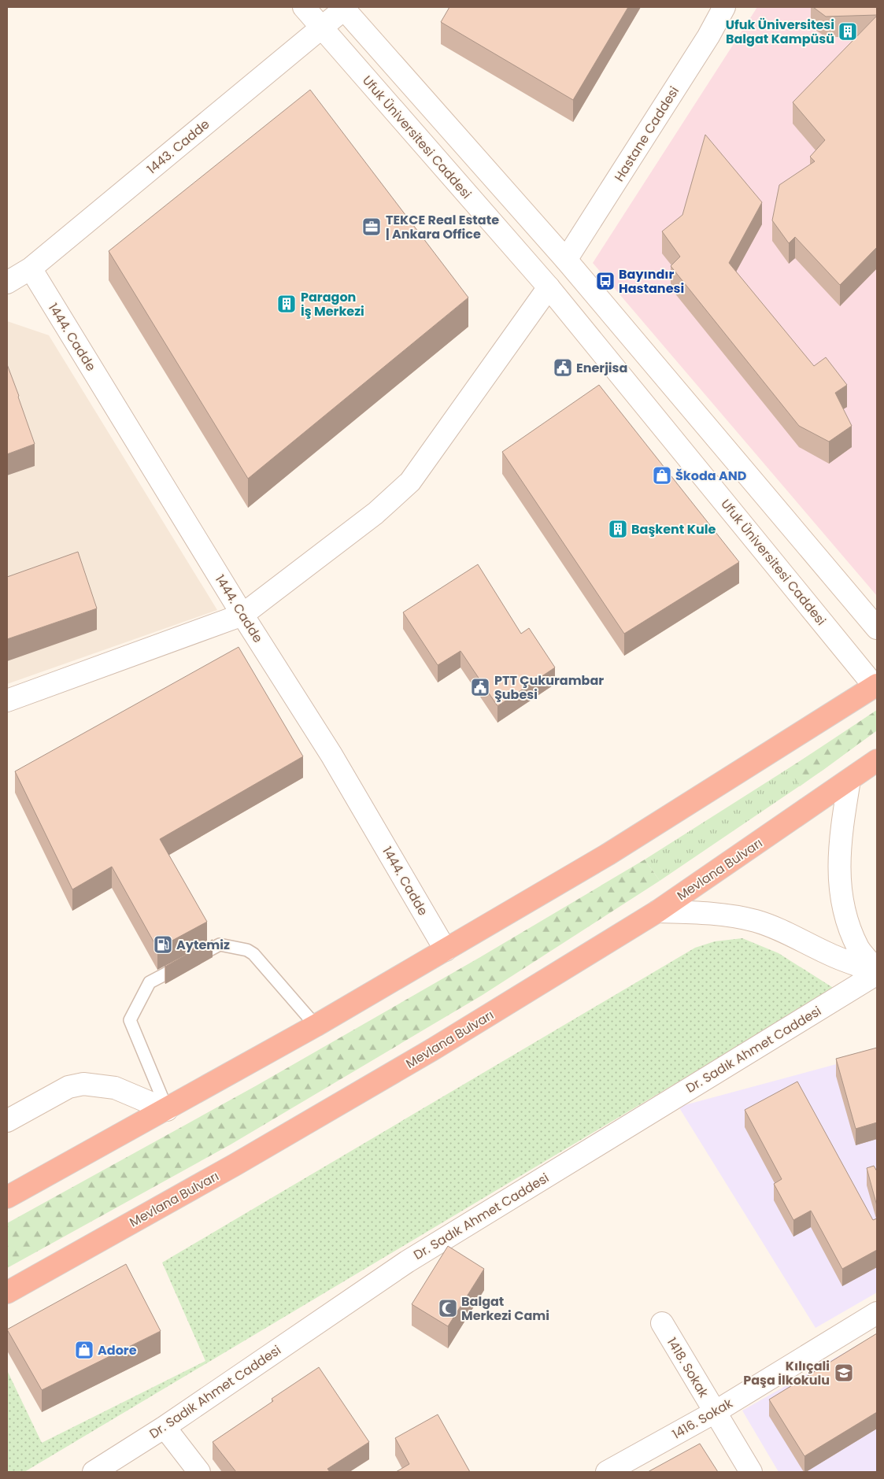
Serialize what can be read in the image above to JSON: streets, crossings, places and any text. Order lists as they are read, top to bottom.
{
  "streets": {
    "highway": ["Mevlana Bulvarı"],
    "street": [
      "Hastane Caddesi",
      "Ufuk Üniversitesi Caddesi",
      "1443. Cadde",
      "1444. Cadde",
      "Dr. Sadık Ahmet Caddesi",
      "1418. Sokak",
      "1416. Sokak"
    ]
  },
  "crossings": [
    ["Hastane Caddesi", "Ufuk Üniversitesi Caddesi"],
    ["Hastane Caddesi", "1444. Cadde"],
    ["Ufuk Üniversitesi Caddesi", "1443. Cadde"],
    ["1443. Cadde", "1444. Cadde"],
    ["1418. Sokak", "1416. Sokak"]
  ],
  "places": {
    "building": ["Ufuk Üniversitesi Balgat Kampüsü", "Paragon İş Merkezi", "Başkent Kule"],
    "office": ["TEKCE Real Estate | Ankara Office"],
    "bus stop": ["Bayındır Hastanesi"],
    "public building": ["Enerjisa", "PTT Çukurambar Şubesi"],
    "shop": ["Škoda AND", "Adore"],
    "fuel station": ["Aytemiz"],
    "mosque": ["Balgat Merkezi Cami"],
    "school or university": ["Kılıçali Paşa İlkokulu"]
  }
}
